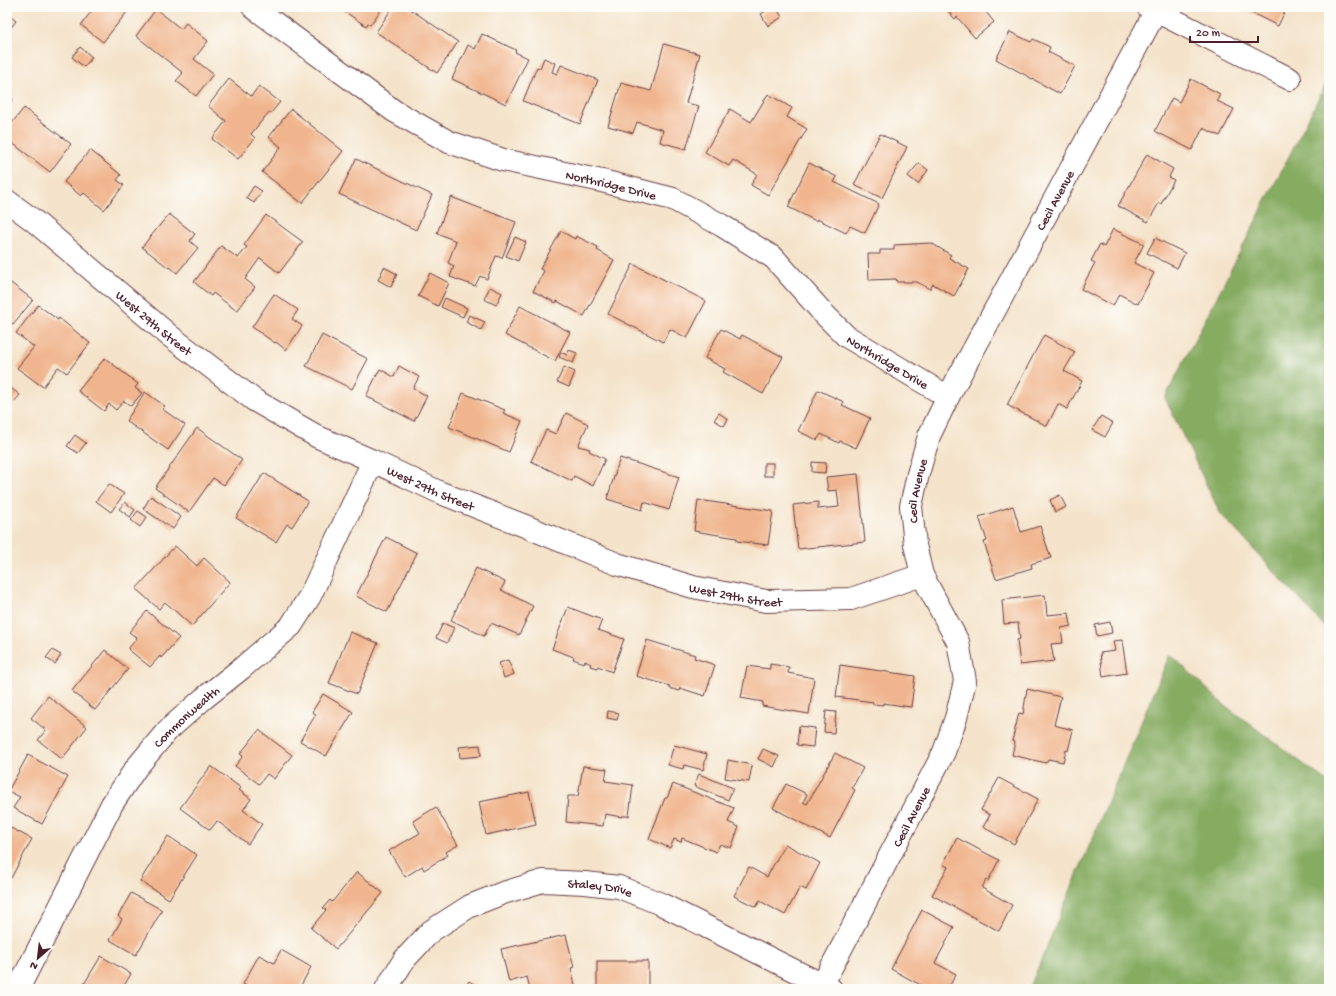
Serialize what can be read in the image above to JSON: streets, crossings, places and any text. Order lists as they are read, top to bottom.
{
  "streets": {
    "street": [
      "Northridge Drive",
      "Cecil Avenue",
      "West 29th Street",
      "Commonwealth",
      "Staley Drive"
    ]
  },
  "crossings": [
    ["Northridge Drive", "Cecil Avenue"],
    ["Cecil Avenue", "West 29th Street"],
    ["Cecil Avenue", "Staley Drive"],
    ["West 29th Street", "Commonwealth"]
  ],
  "scale_bar": "20 m",
  "north": "bottom left"
}
